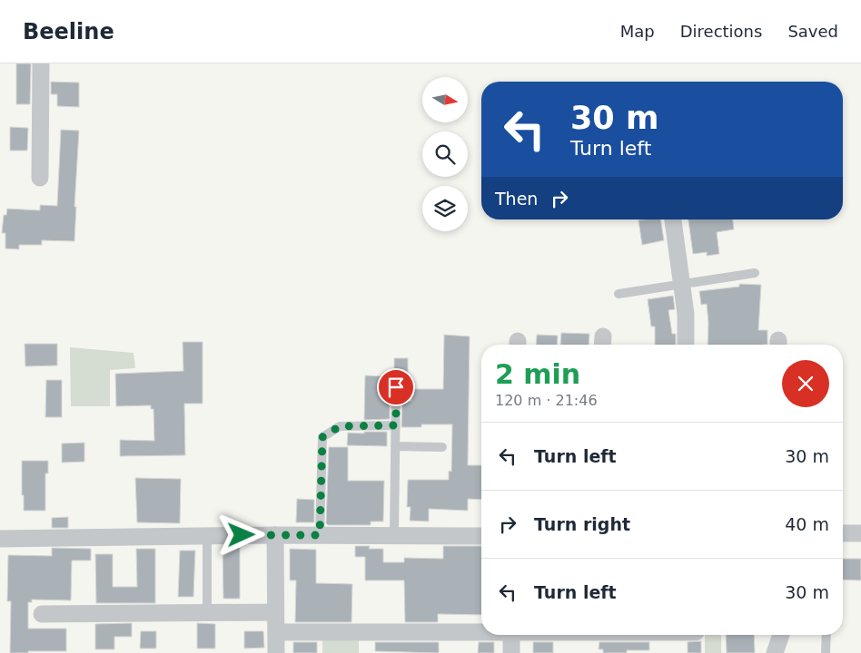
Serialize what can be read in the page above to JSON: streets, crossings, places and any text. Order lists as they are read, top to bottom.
{
  "north": "right",
  "page": {
    "header": "Beeline",
    "nav": ["Map", "Directions", "Saved"],
    "turn": ["30 m", "Turn left"],
    "then": "Then",
    "heading": ["2 min", "120 m · 21:46"],
    "list": [
      {
        "name": "Turn left",
        "value": "30 m"
      },
      {
        "name": "Turn right",
        "value": "40 m"
      },
      {
        "name": "Turn left",
        "value": "30 m"
      }
    ]
  }
}
